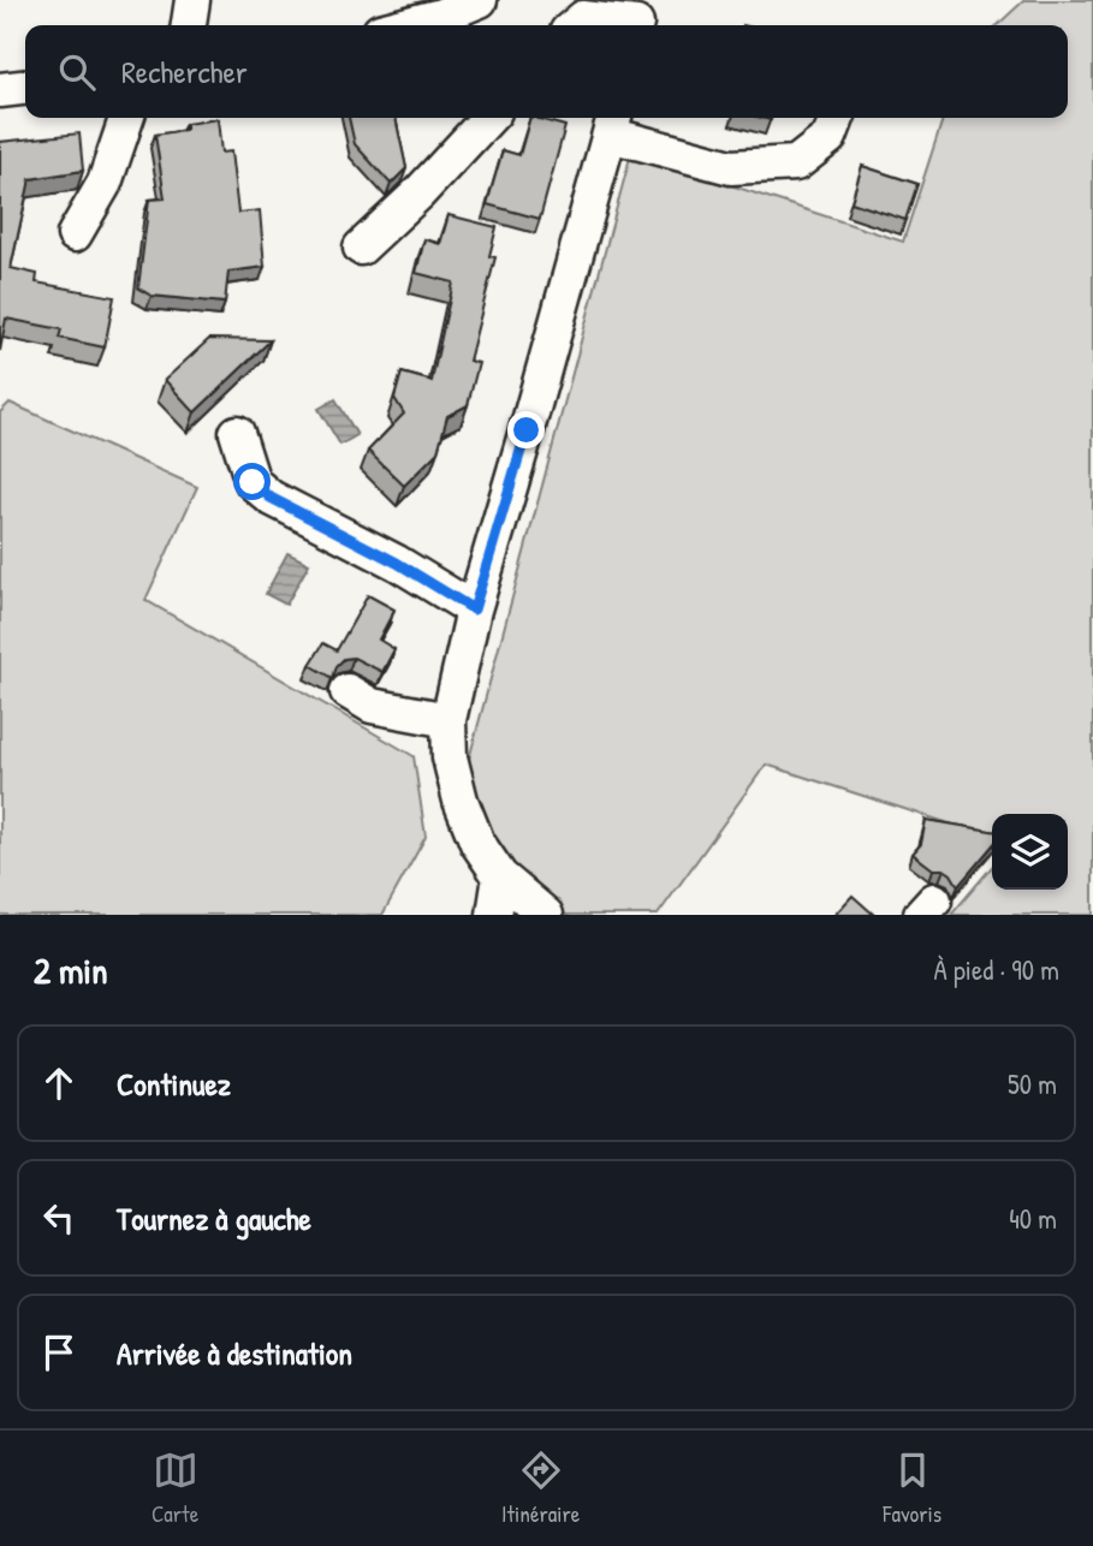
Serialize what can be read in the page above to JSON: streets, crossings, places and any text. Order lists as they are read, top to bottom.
{
  "page": {
    "search": "Rechercher",
    "heading": ["2 min", "À pied · 90 m"],
    "list": [
      ["Continuez", "50 m"],
      ["Tournez à gauche", "40 m"],
      "Arrivée à destination"
    ],
    "nav": ["Carte", "Itinéraire", "Favoris"]
  }
}
